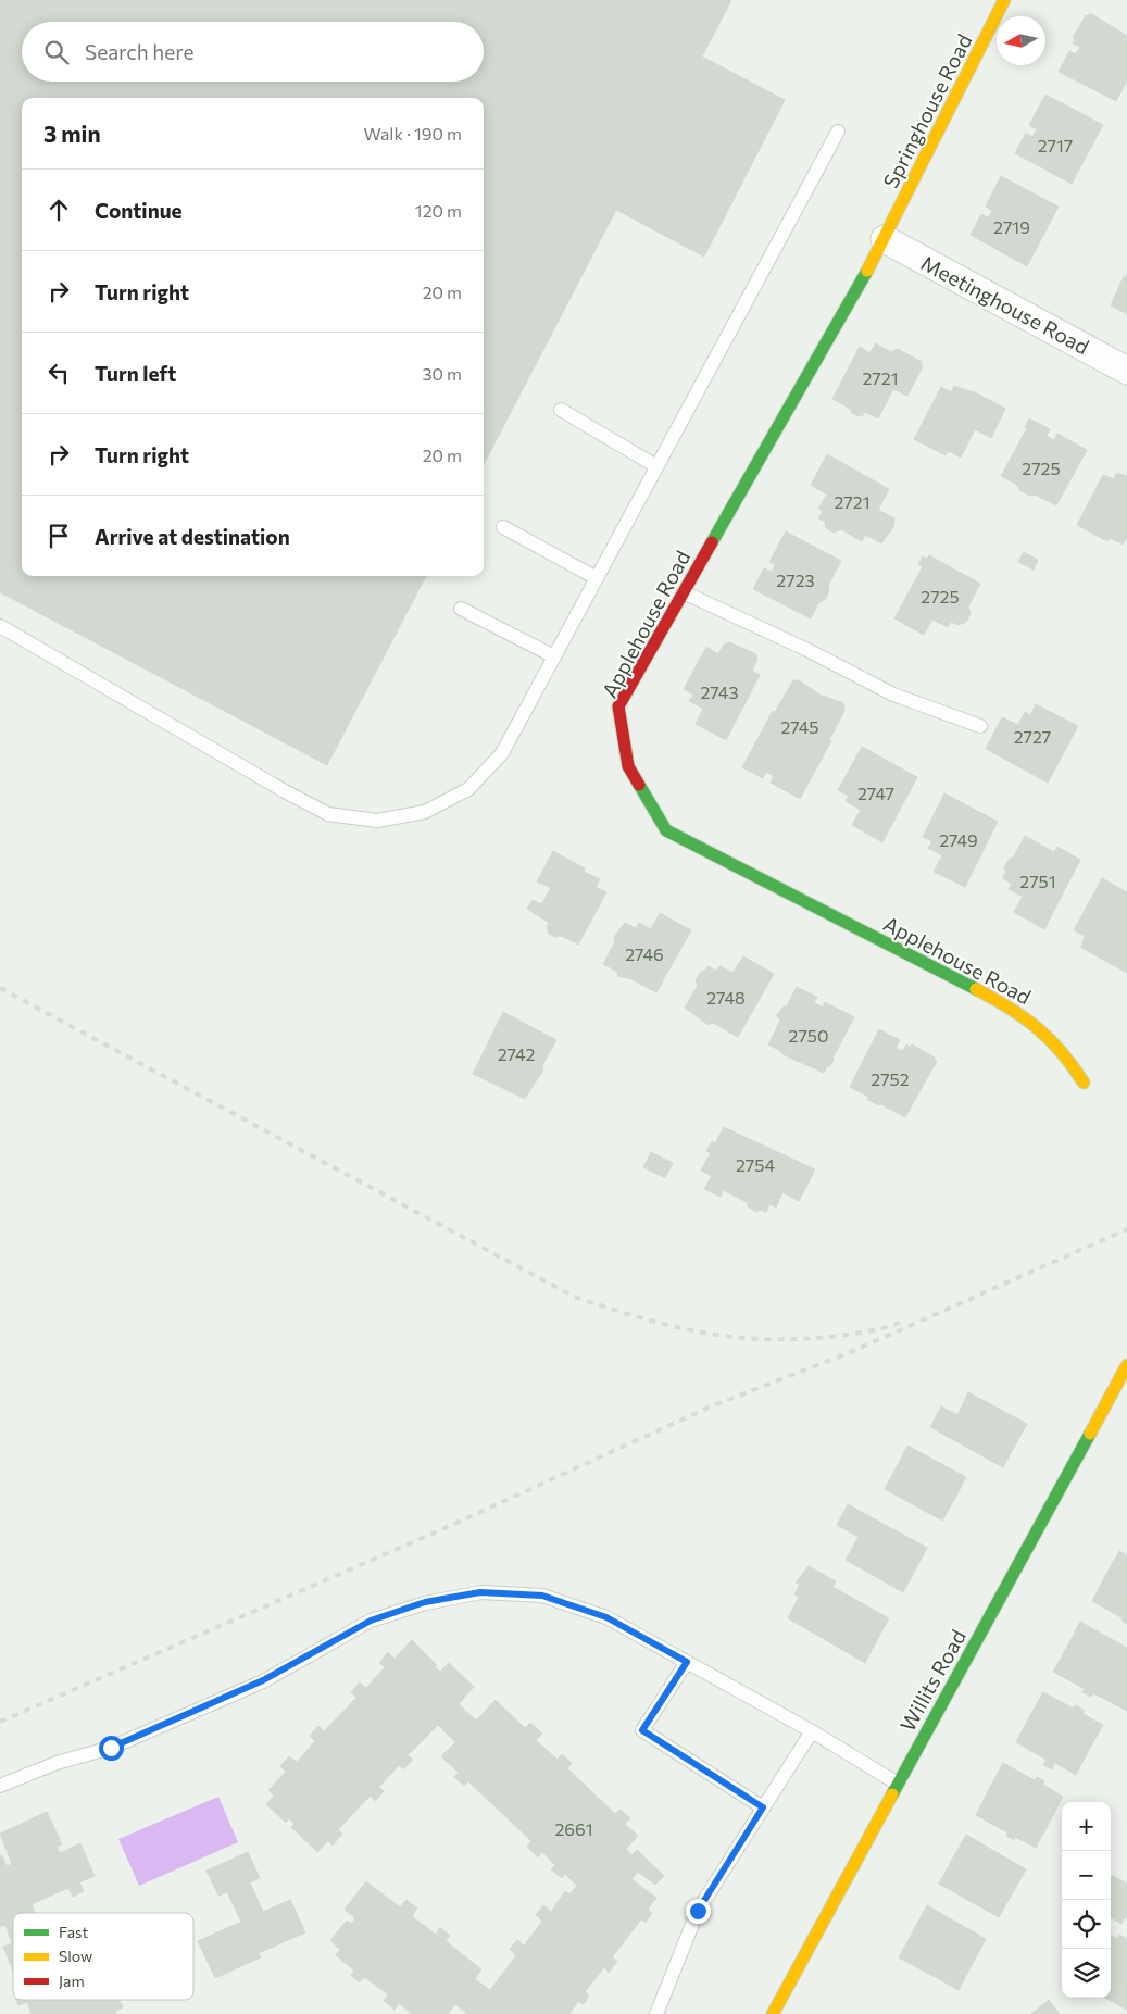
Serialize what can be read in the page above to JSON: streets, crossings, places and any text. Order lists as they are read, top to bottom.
{
  "streets": {
    "street": [
      "Springhouse Road",
      "Meetinghouse Road",
      "Applehouse Road",
      "Willits Road"
    ]
  },
  "crossings": [
    ["Springhouse Road", "Meetinghouse Road"],
    ["Springhouse Road", "Applehouse Road"],
    ["Meetinghouse Road", "Applehouse Road"]
  ],
  "house_numbers": [
    "2717",
    "2719",
    "2721",
    "2725",
    "2721",
    "2723",
    "2725",
    "2743",
    "2745",
    "2727",
    "2747",
    "2749",
    "2751",
    "2746",
    "2748",
    "2750",
    "2742",
    "2752",
    "2754",
    "2661"
  ],
  "legend": ["Fast", "Slow", "Jam"],
  "north": "left",
  "page": {
    "search": "Search here",
    "heading": ["3 min", "Walk · 190 m"],
    "list": [
      ["Continue", "120 m"],
      ["Turn right", "20 m"],
      ["Turn left", "30 m"],
      ["Turn right", "20 m"],
      "Arrive at destination"
    ],
    "map_buttons": ["+", "−"]
  }
}
